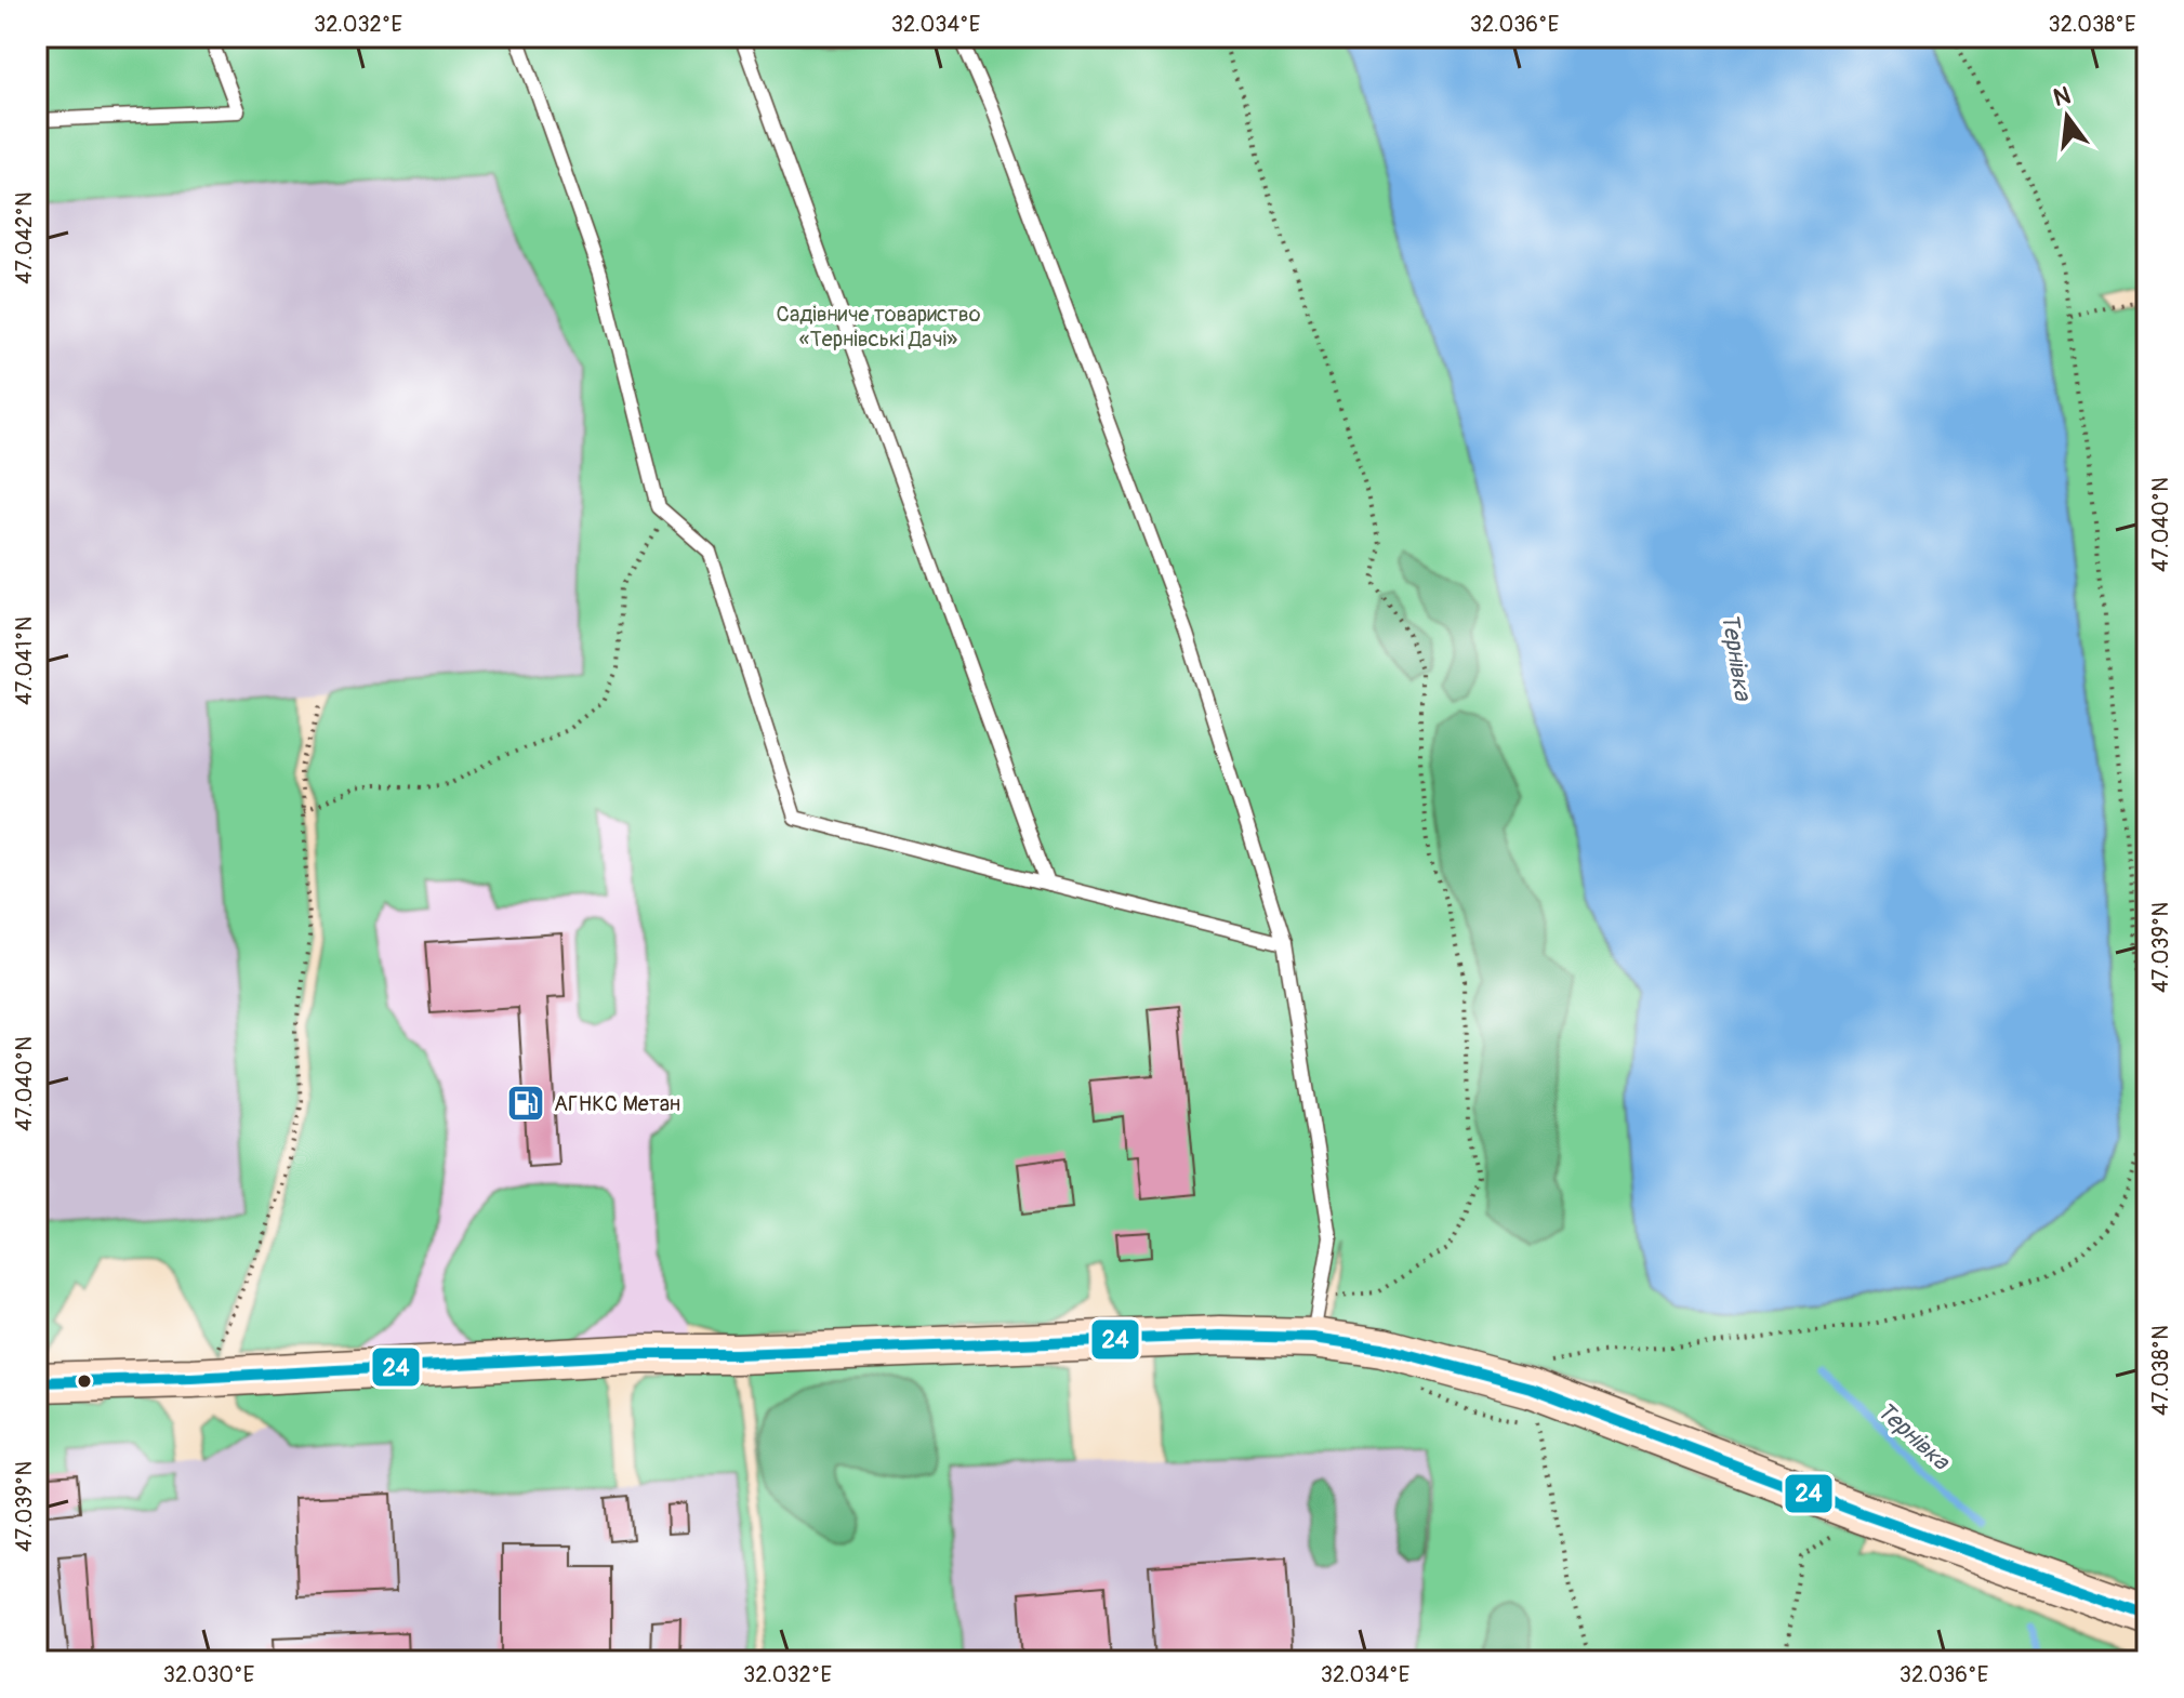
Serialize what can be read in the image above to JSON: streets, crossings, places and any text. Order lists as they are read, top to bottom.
{
  "water": ["Тернівка"],
  "parks": ["Садівниче товариство «Тернівські Дачі»"],
  "places": {
    "fuel station": ["АГНКС Метан"]
  },
  "lines": ["transit line 24"],
  "north": "top",
  "coordinates": [
    "32.032°E",
    "32.034°E",
    "32.036°E",
    "32.038°E",
    "47.042°N",
    "47.040°N",
    "47.041°N",
    "47.039°N",
    "47.038°N",
    "32.030°E"
  ]
}
